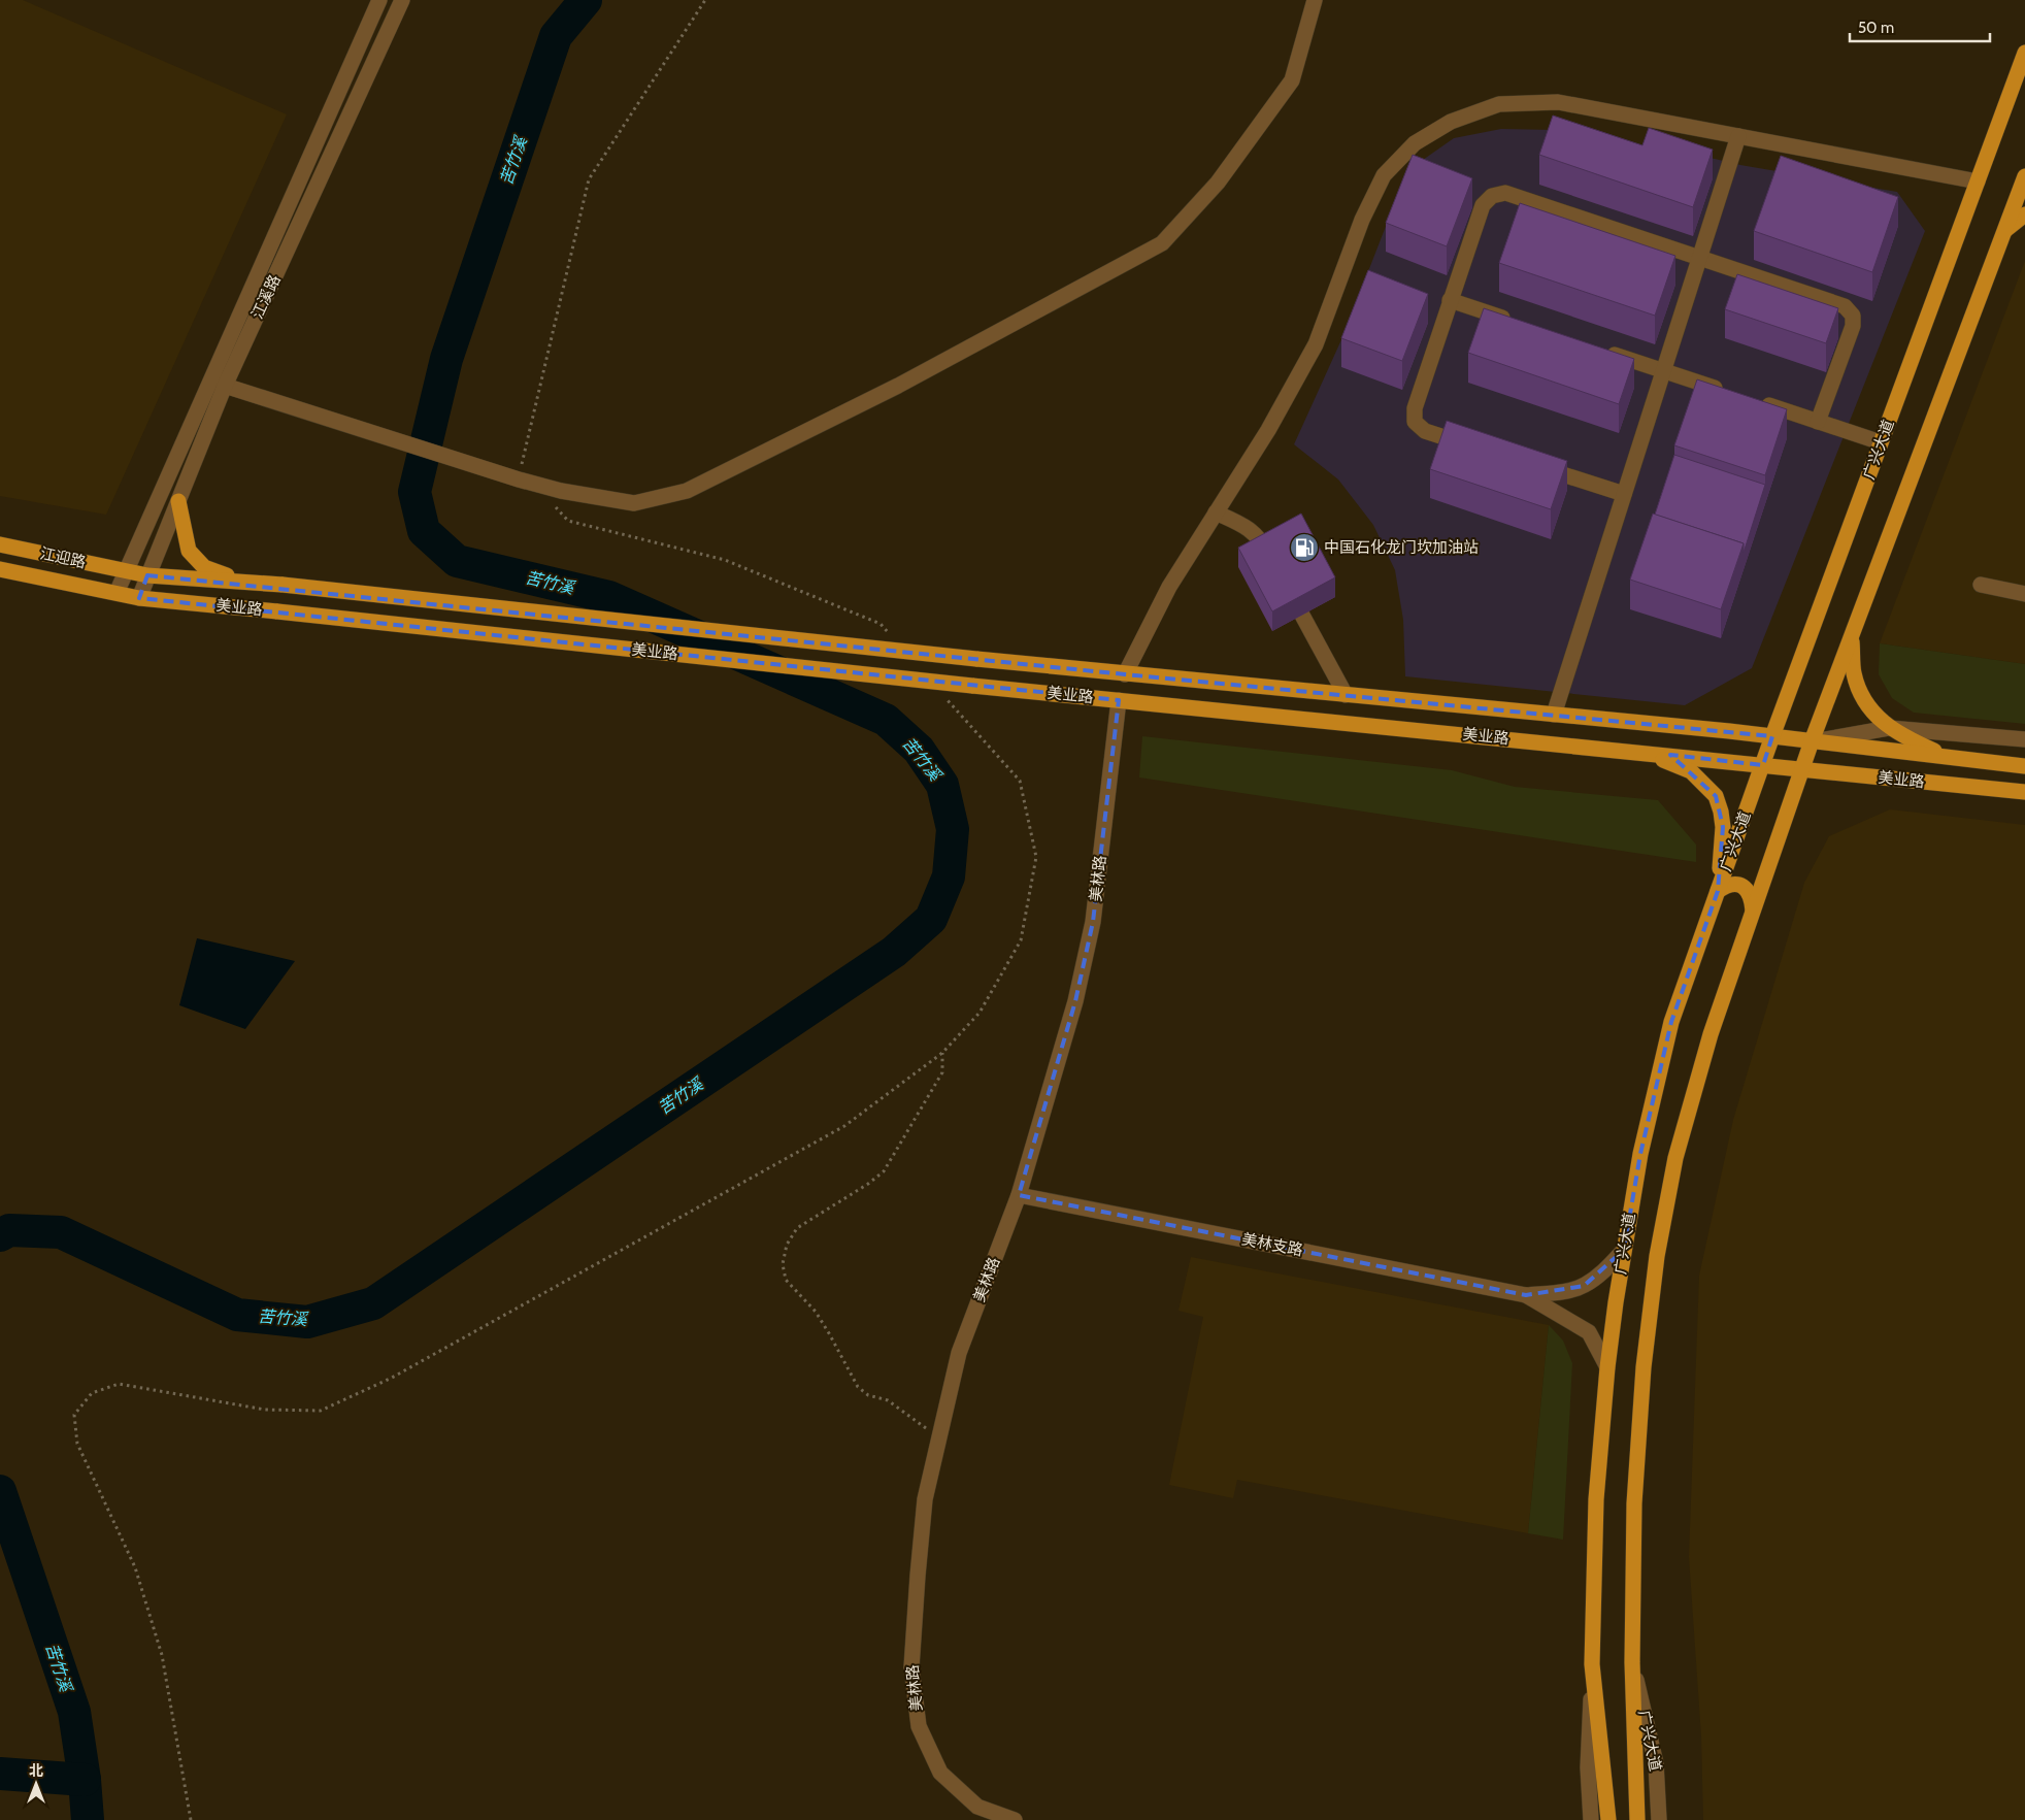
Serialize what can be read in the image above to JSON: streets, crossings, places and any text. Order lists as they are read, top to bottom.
{
  "streets": {
    "main road": ["广兴大道", "江迎路", "美业路"],
    "street": ["江溪路", "美林路", "美林支路"]
  },
  "crossings": [
    ["江溪路", "江迎路"],
    ["江溪路", "美业路"],
    ["广兴大道", "美业路"],
    ["江迎路", "美业路"],
    ["美业路", "美林路"],
    ["美林路", "美林支路"]
  ],
  "water": ["苦竹溪"],
  "places": {
    "fuel station": ["中国石化龙门坎加油站"]
  },
  "scale_bar": "50 m",
  "north": "top"
}
